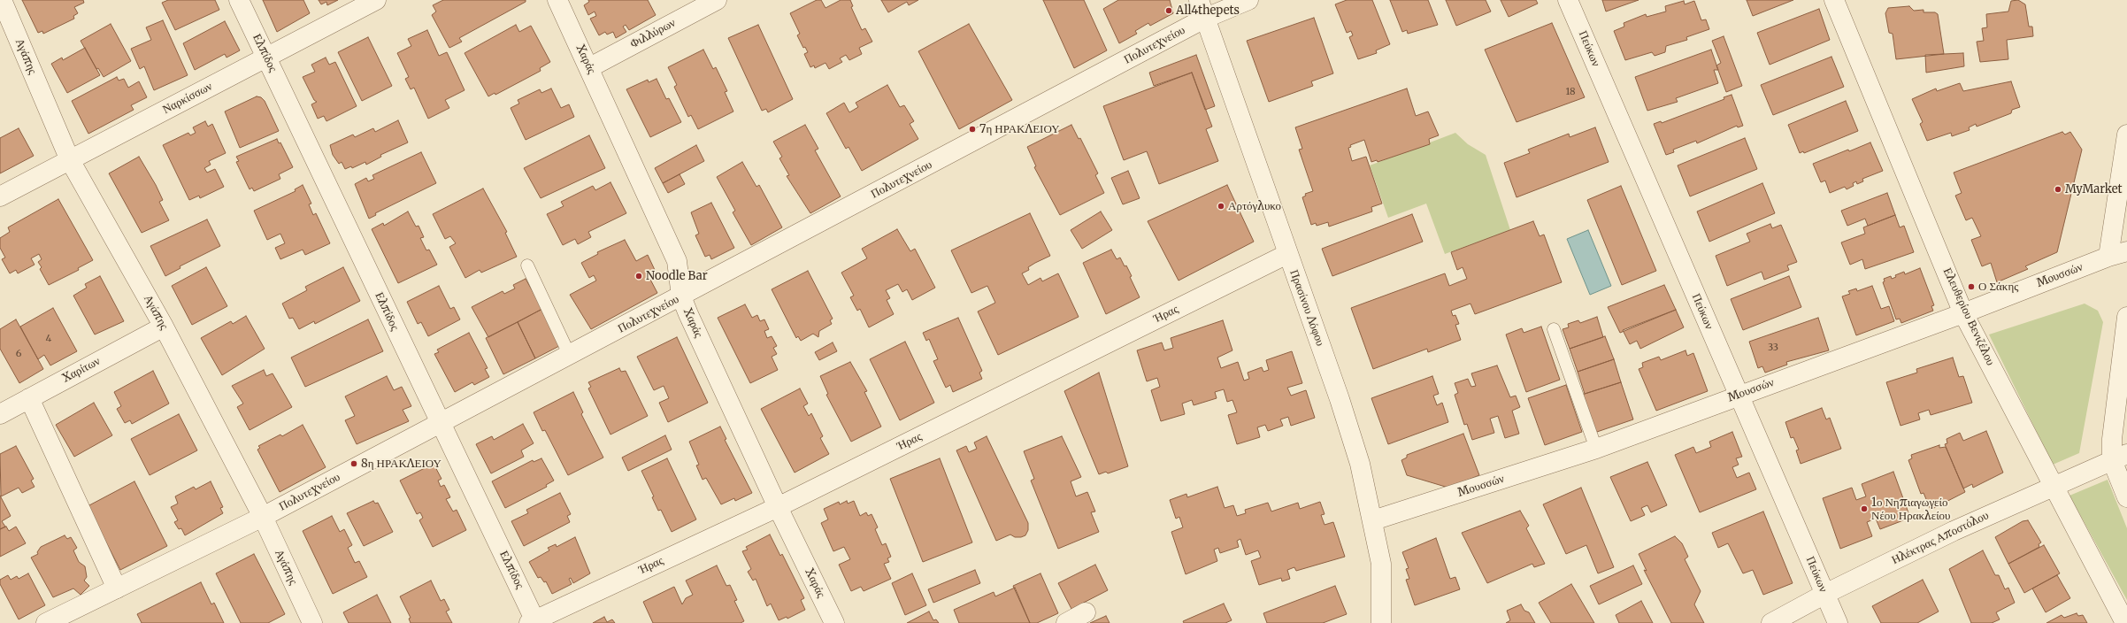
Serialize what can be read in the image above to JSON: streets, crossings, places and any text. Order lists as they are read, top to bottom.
{
  "streets": {
    "street": [
      "Φιλλύρων",
      "Πολυτεχνείου",
      "Πεύκων",
      "Ελπίδος",
      "Αγάπης",
      "Χαράς",
      "Ναρκίσσων",
      "Μουσσών",
      "Πρασίνου Λόφου",
      "Ήρας",
      "Ελευθερίου Βενιζέλου",
      "Χαρίτων",
      "Ηλέκτρας Αποστόλου"
    ]
  },
  "crossings": [
    ["Φιλλύρων", "Χαράς"],
    ["Πολυτεχνείου", "Ελπίδος"],
    ["Πολυτεχνείου", "Αγάπης"],
    ["Πολυτεχνείου", "Χαράς"],
    ["Πολυτεχνείου", "Πρασίνου Λόφου"],
    ["Πεύκων", "Μουσσών"],
    ["Πεύκων", "Ηλέκτρας Αποστόλου"],
    ["Ελπίδος", "Ναρκίσσων"],
    ["Ελπίδος", "Ήρας"],
    ["Αγάπης", "Ναρκίσσων"],
    ["Αγάπης", "Χαρίτων"],
    ["Χαράς", "Ήρας"],
    ["Μουσσών", "Πρασίνου Λόφου"],
    ["Μουσσών", "Ελευθερίου Βενιζέλου"],
    ["Πρασίνου Λόφου", "Ήρας"],
    ["Ελευθερίου Βενιζέλου", "Ηλέκτρας Αποστόλου"]
  ],
  "places": [
    "All4thepets",
    "7η ΗΡΑΚΛΕΙΟΥ",
    "MyMarket",
    "Αρτόγλυκο",
    "Noodle Bar",
    "Ο Σάκης",
    "8η ΗΡΑΚΛΕΙΟΥ",
    "1ο Νηπιαγωγείο Νέου Ηρακλείου"
  ],
  "house_numbers": [
    "18",
    "4",
    "33",
    "6"
  ]
}
